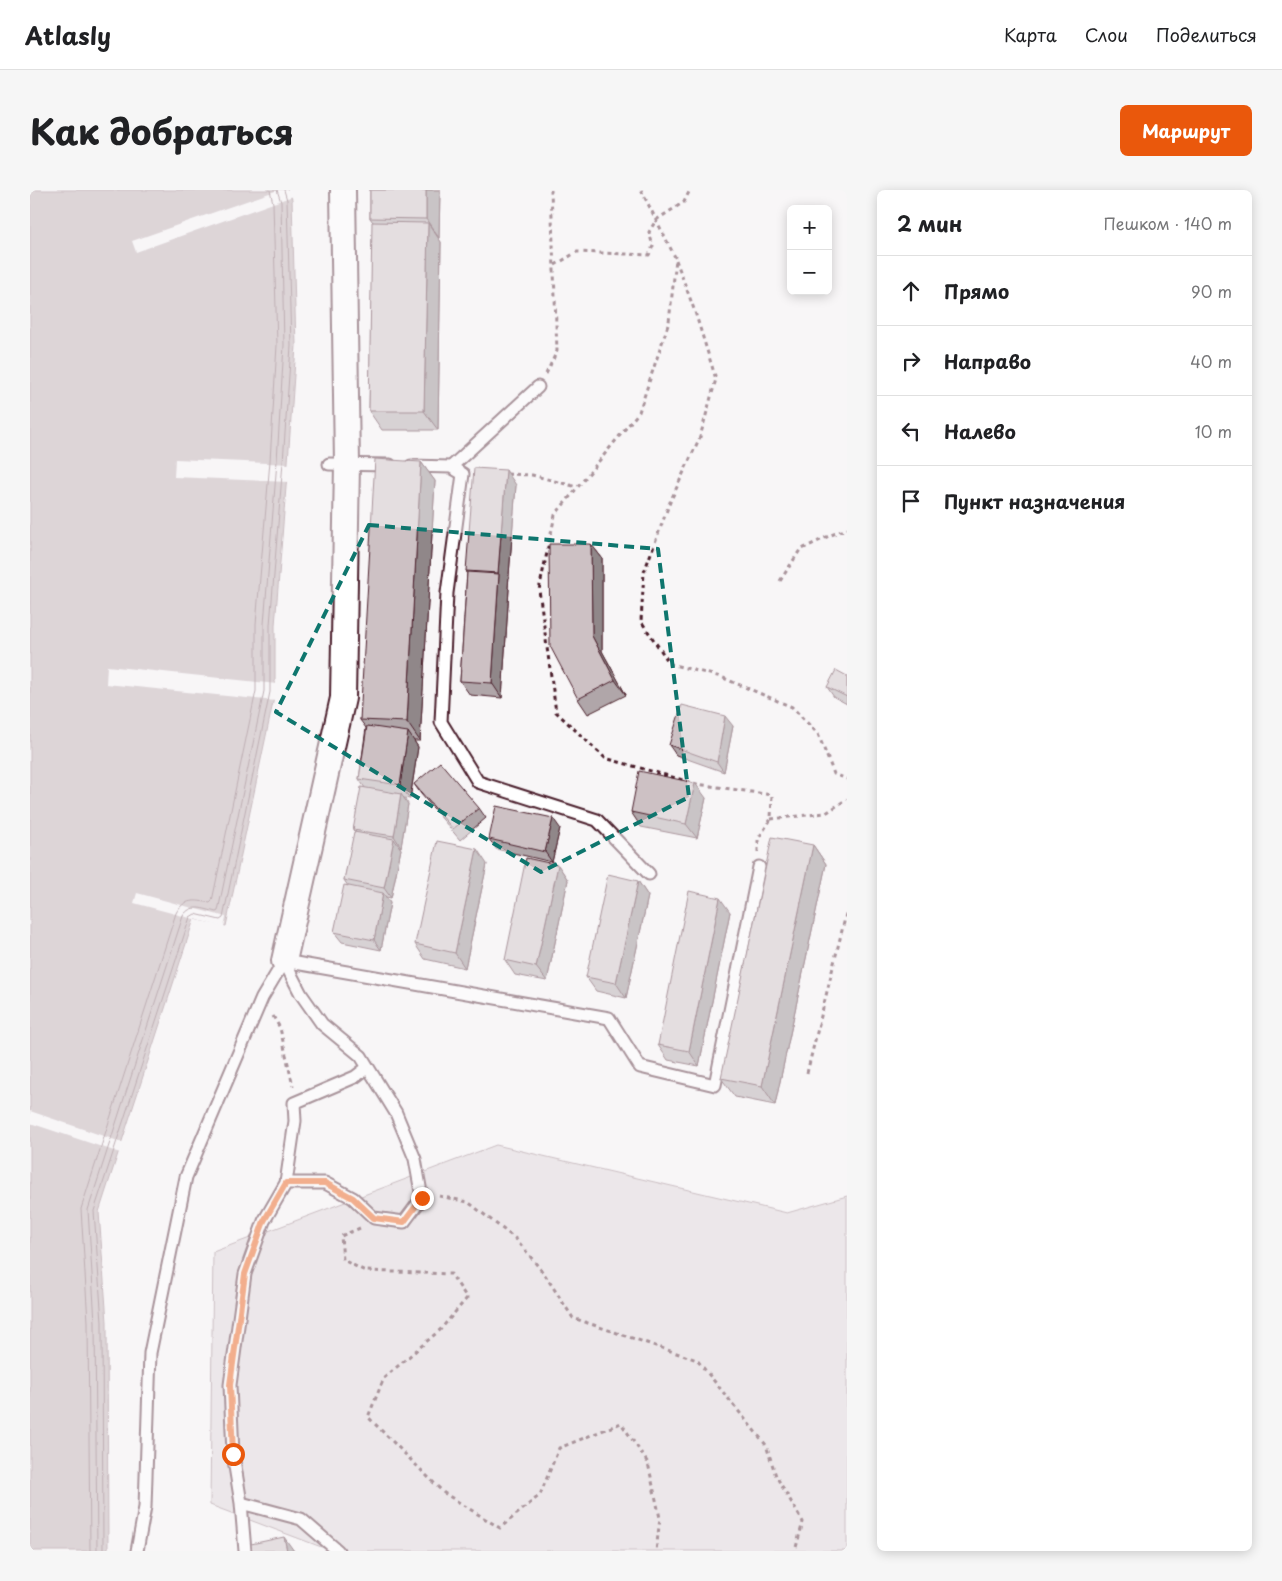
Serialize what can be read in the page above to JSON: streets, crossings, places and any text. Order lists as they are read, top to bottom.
{
  "page": {
    "header": "Atlasly",
    "nav": ["Карта", "Слои", "Поделиться"],
    "title": "Как добраться",
    "buttons": "Маршрут",
    "heading": ["2 мин", "Пешком · 140 m"],
    "map_buttons": ["+", "−"],
    "list": [
      ["Прямо", "90 m"],
      ["Направо", "40 m"],
      ["Налево", "10 m"],
      "Пункт назначения"
    ]
  }
}
